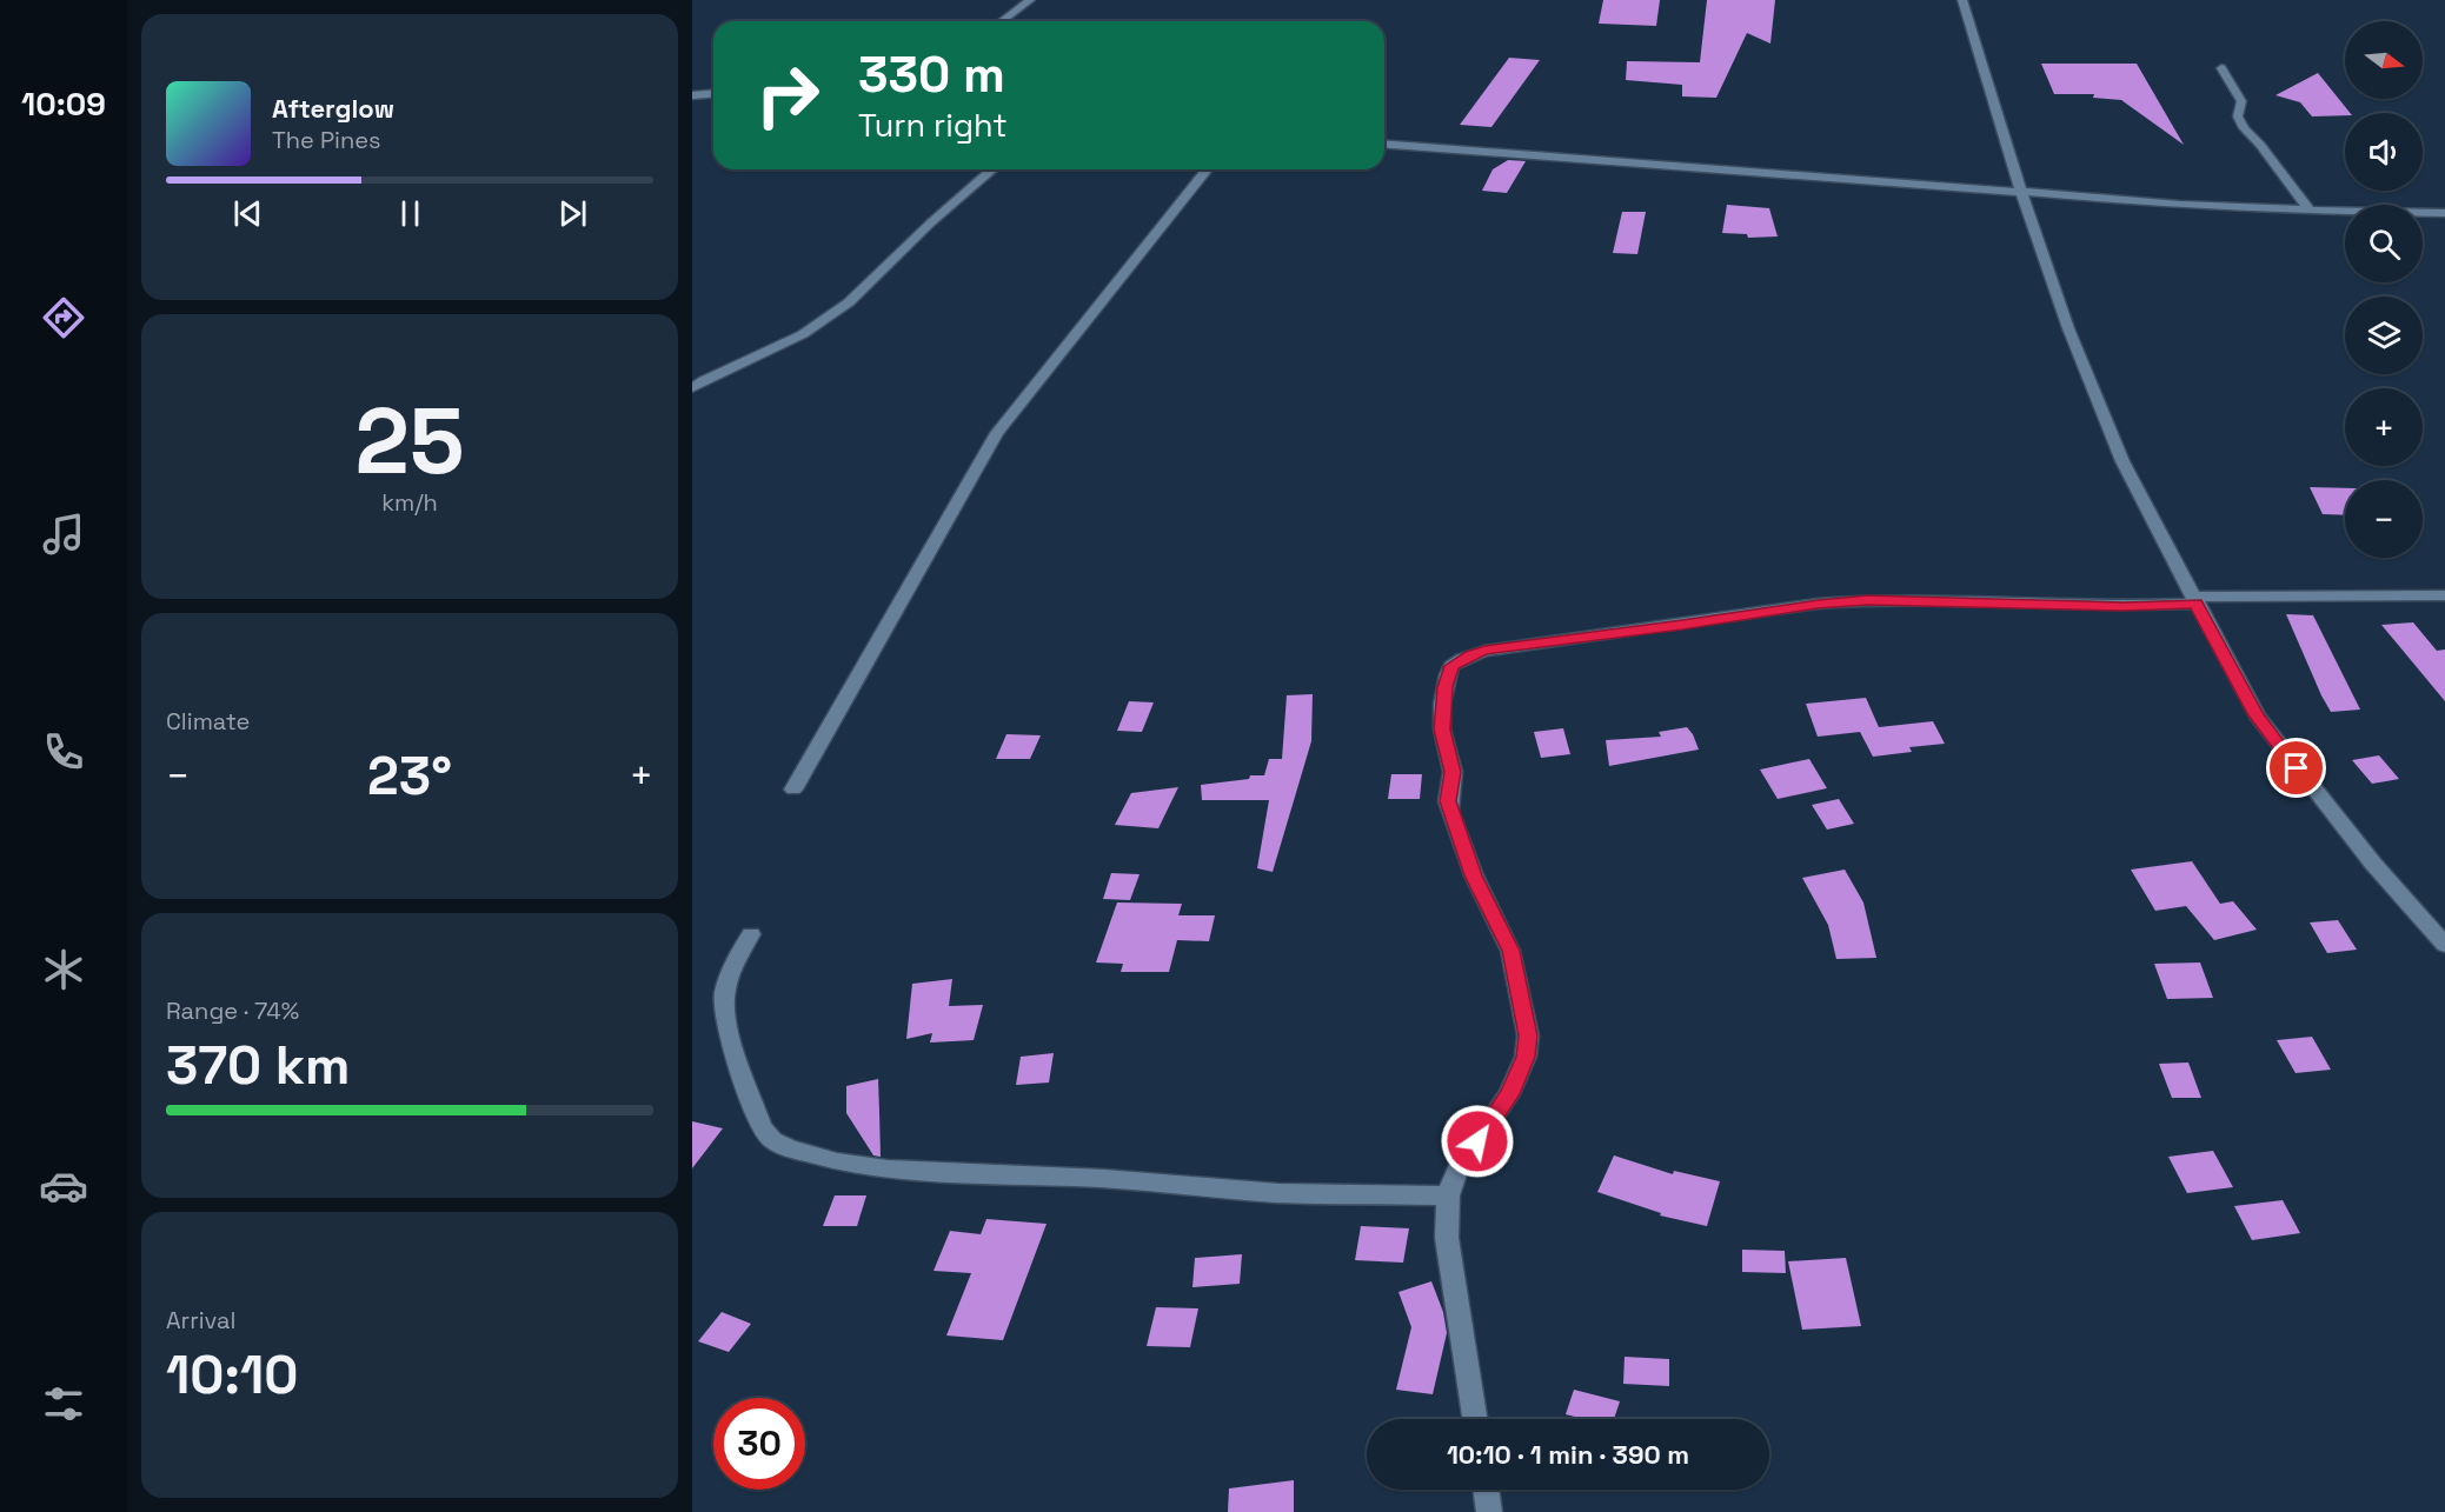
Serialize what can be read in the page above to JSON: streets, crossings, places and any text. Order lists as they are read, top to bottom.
{
  "north": "right",
  "page": {
    "tabs": "10:09",
    "map_buttons": ["+", "−"],
    "turn": ["330 m", "Turn right"],
    "song": ["Afterglow", "The Pines"],
    "tile": [
      ["25", "km/h"],
      "Climate",
      ["Range · 74%", "370 km"],
      ["Arrival", "10:10"]
    ],
    "heat": ["−", "23°", "+"],
    "limit": "30",
    "trip": "10:10 · 1 min · 390 m"
  }
}
